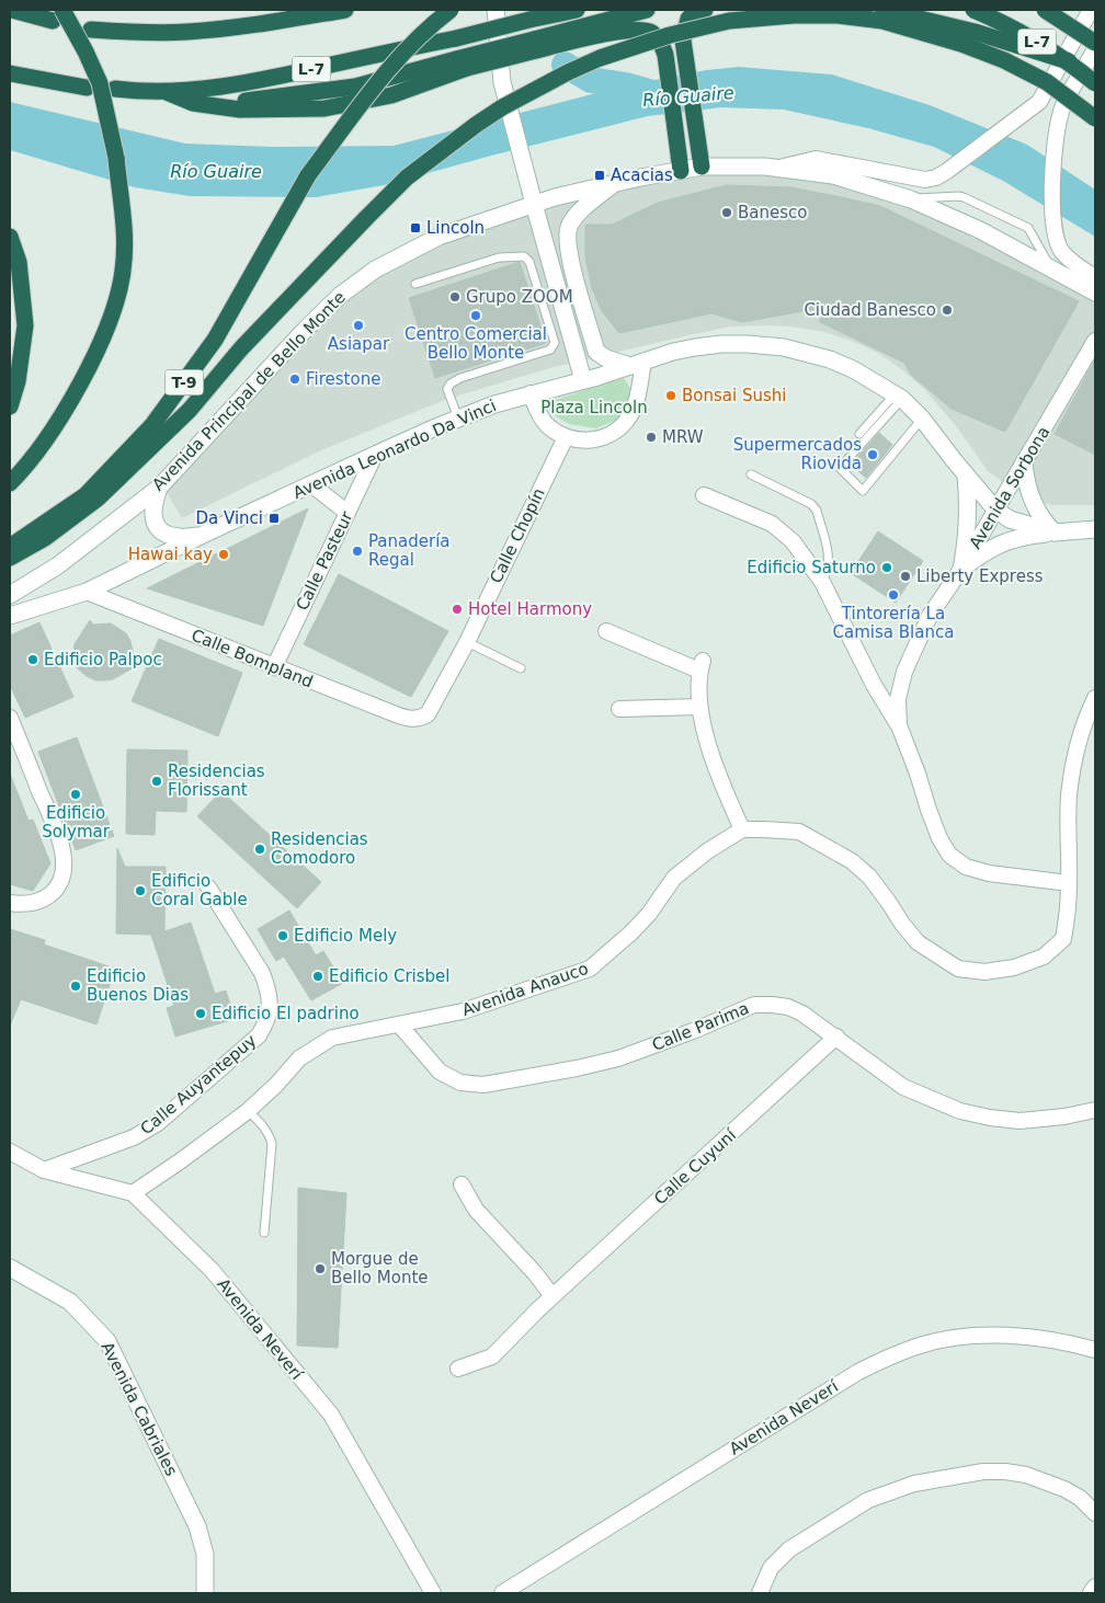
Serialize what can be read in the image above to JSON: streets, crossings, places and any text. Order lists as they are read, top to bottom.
{
  "streets": {
    "highway": ["L-7", "T-9"],
    "street": [
      "Avenida Principal de Bello Monte",
      "Avenida Leonardo Da Vinci",
      "Avenida Sorbona",
      "Calle Chopín",
      "Calle Pasteur",
      "Calle Bompland",
      "Avenida Anauco",
      "Calle Parima",
      "Calle Auyantepuy",
      "Calle Cuyuní",
      "Avenida Neverí",
      "Avenida Cabriales"
    ]
  },
  "crossings": [
    ["Avenida Leonardo Da Vinci", "Avenida Sorbona"],
    ["Avenida Leonardo Da Vinci", "Calle Pasteur"],
    ["Avenida Leonardo Da Vinci", "Calle Bompland"],
    ["Calle Chopín", "Calle Bompland"],
    ["Calle Pasteur", "Calle Bompland"],
    ["Avenida Anauco", "Calle Parima"],
    ["Avenida Anauco", "Avenida Neverí"],
    ["Calle Parima", "Calle Cuyuní"],
    ["Calle Auyantepuy", "Avenida Neverí"]
  ],
  "water": ["Río Guaire"],
  "parks": ["Plaza Lincoln"],
  "places": {
    "transit": ["Acacias", "Lincoln", "Da Vinci"],
    "other": [
      "Banesco",
      "Grupo ZOOM",
      "Ciudad Banesco",
      "Centro Comercial Bello Monte",
      "Asiapar",
      "Firestone",
      "Bonsai Sushi",
      "MRW",
      "Supermercados Riovida",
      "Panadería Regal",
      "Hawai kay",
      "Edificio Saturno",
      "Liberty Express",
      "Tintorería La Camisa Blanca",
      "Hotel Harmony",
      "Edificio Palpoc",
      "Residencias Florissant",
      "Edificio Solymar",
      "Residencias Comodoro",
      "Edificio Coral Gable",
      "Edificio Mely",
      "Edificio Crisbel",
      "Edificio Buenos Dias",
      "Edificio El padrino",
      "Morgue de Bello Monte"
    ]
  }
}
